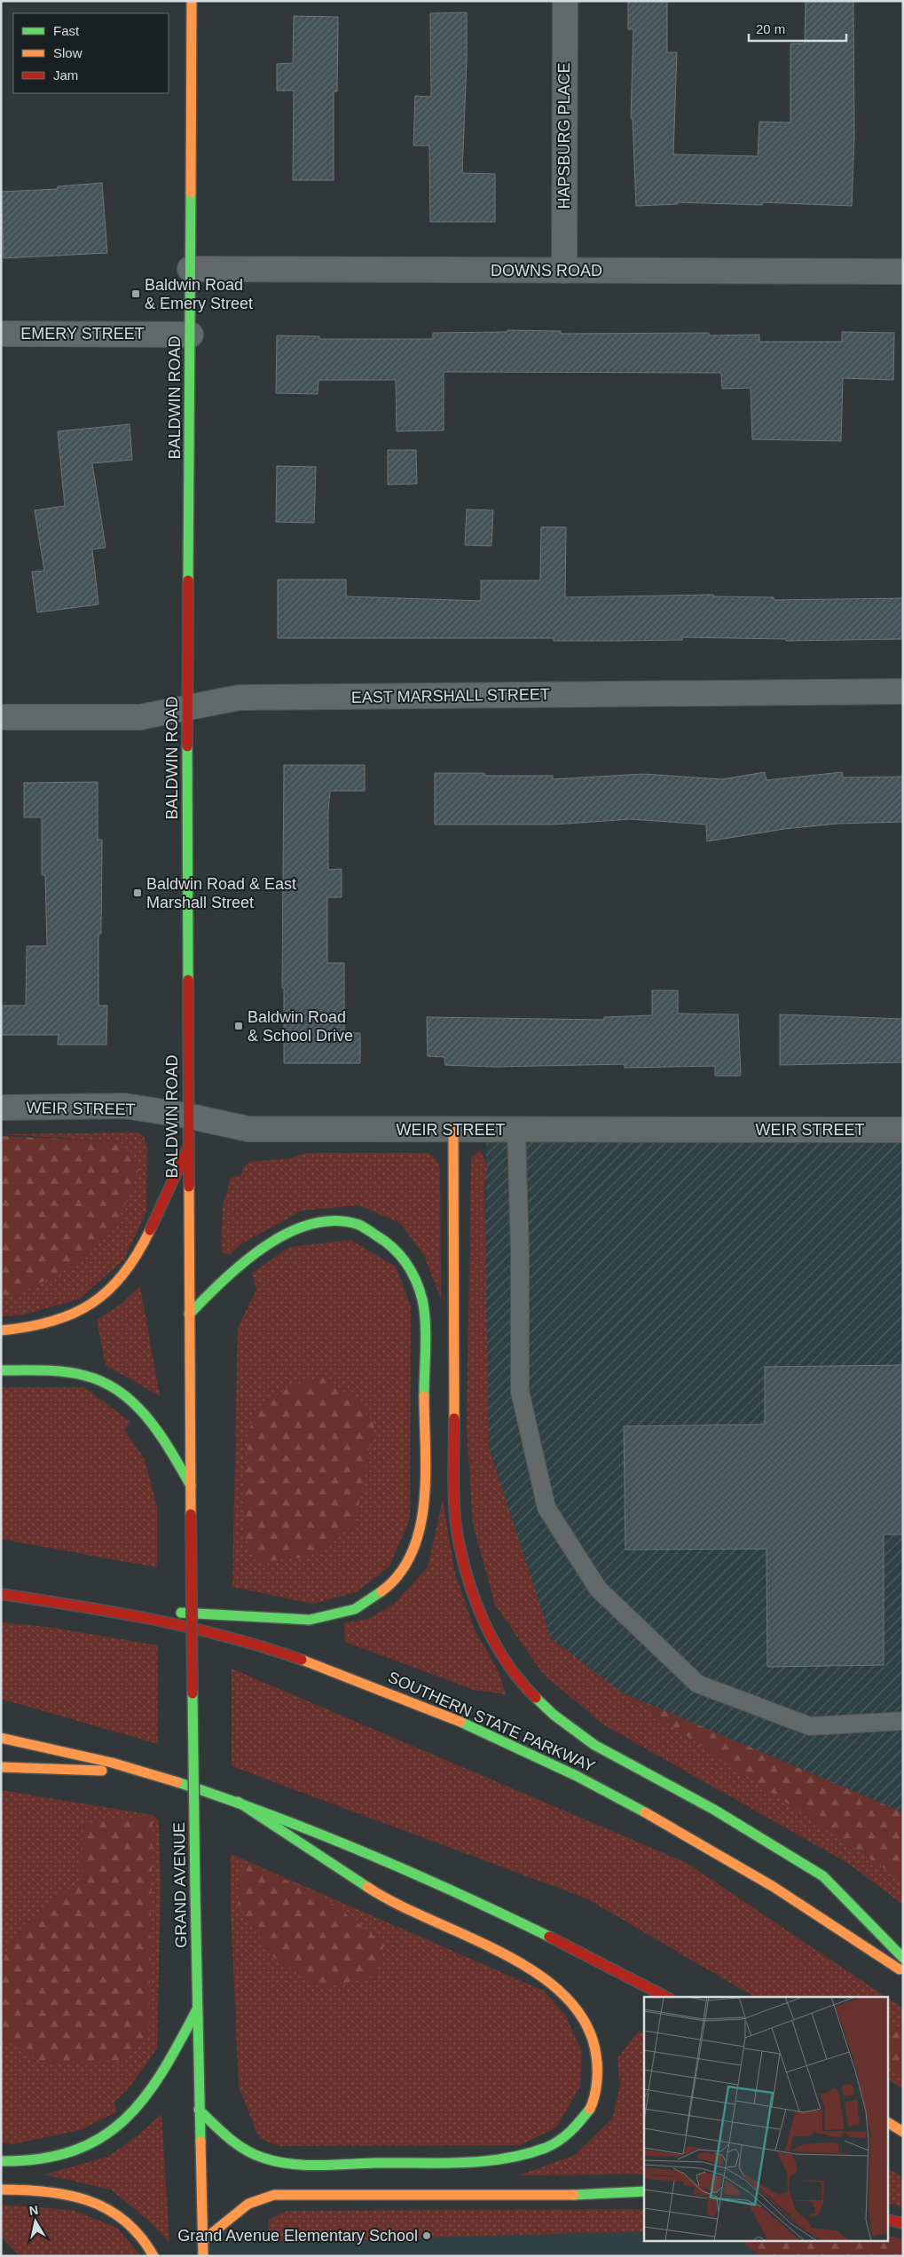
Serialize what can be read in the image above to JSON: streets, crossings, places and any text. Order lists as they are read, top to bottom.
{
  "streets": {
    "main road": ["BALDWIN ROAD", "SOUTHERN STATE PARKWAY", "GRAND AVENUE"],
    "street": [
      "HAPSBURG PLACE",
      "DOWNS ROAD",
      "EMERY STREET",
      "EAST MARSHALL STREET",
      "WEIR STREET"
    ]
  },
  "crossings": [
    ["HAPSBURG PLACE", "DOWNS ROAD"],
    ["DOWNS ROAD", "BALDWIN ROAD"],
    ["EMERY STREET", "BALDWIN ROAD"],
    ["BALDWIN ROAD", "EAST MARSHALL STREET"],
    ["BALDWIN ROAD", "WEIR STREET"],
    ["BALDWIN ROAD", "GRAND AVENUE"]
  ],
  "places": {
    "transit": ["Baldwin Road & Emery Street", "Baldwin Road & East Marshall Street", "Baldwin Road & School Drive"],
    "other": ["Grand Avenue Elementary School"]
  },
  "legend": ["Fast", "Slow", "Jam"],
  "scale_bar": "20 m",
  "north": "top"
}
